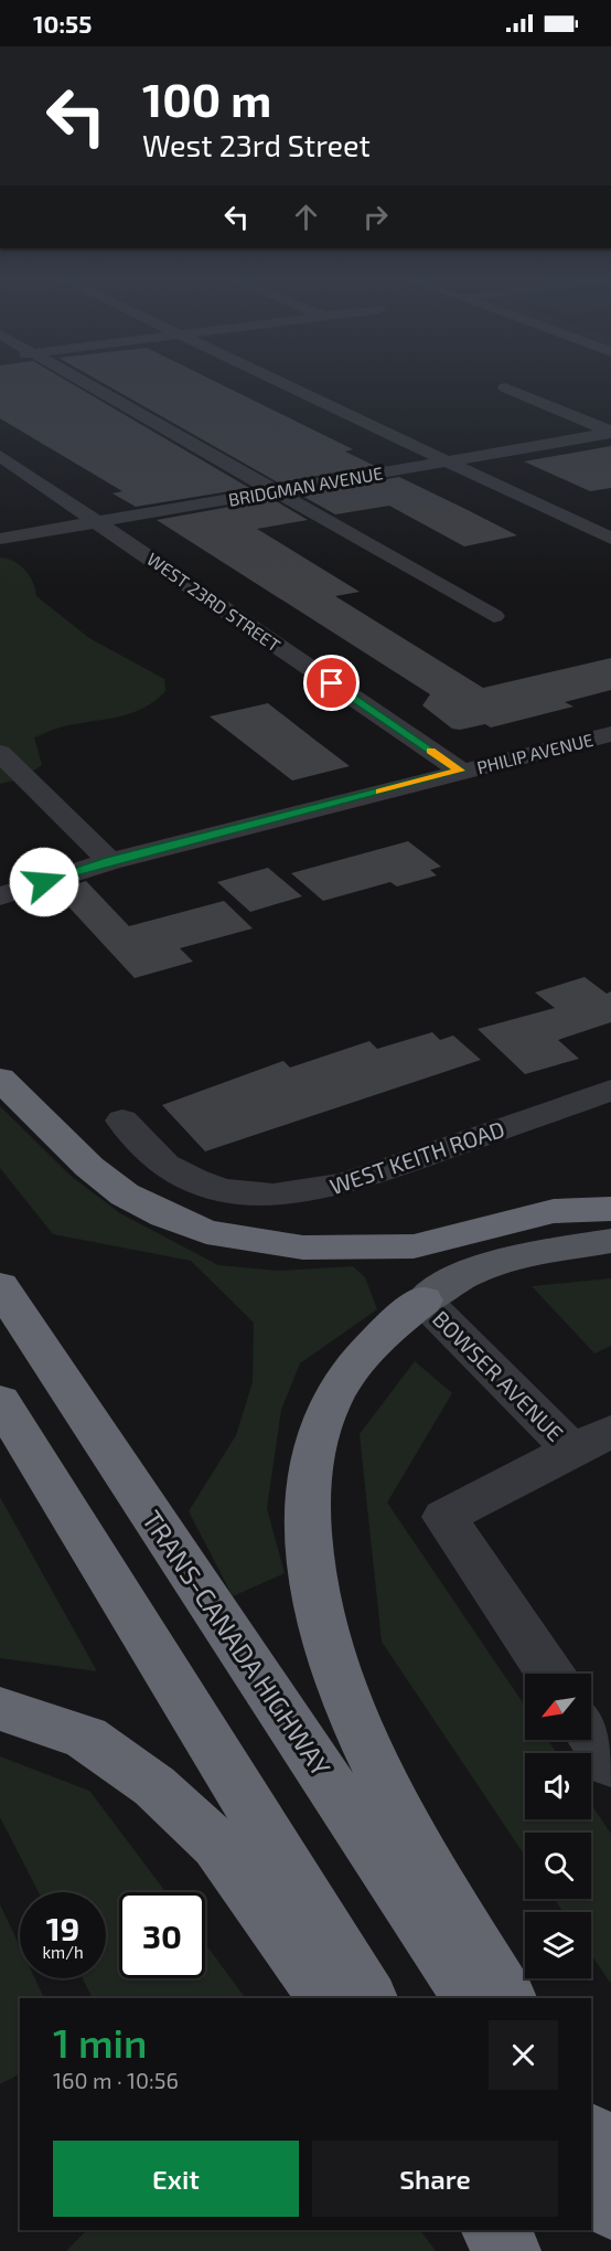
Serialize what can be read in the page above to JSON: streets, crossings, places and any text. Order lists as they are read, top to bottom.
{
  "streets": {
    "highway": ["TRANS-CANADA HIGHWAY"],
    "street": [
      "BRIDGMAN AVENUE",
      "WEST 23RD STREET",
      "PHILIP AVENUE",
      "WEST KEITH ROAD",
      "BOWSER AVENUE"
    ]
  },
  "crossings": [
    ["BRIDGMAN AVENUE", "WEST 23RD STREET"],
    ["WEST 23RD STREET", "PHILIP AVENUE"]
  ],
  "north": "bottom left",
  "page": {
    "status": "10:55",
    "turn": ["100 m", "West 23rd Street"],
    "speed": "19 km/h",
    "limit": "30",
    "heading": ["1 min", "160 m · 10:56"],
    "buttons": ["Exit", "Share"]
  }
}
